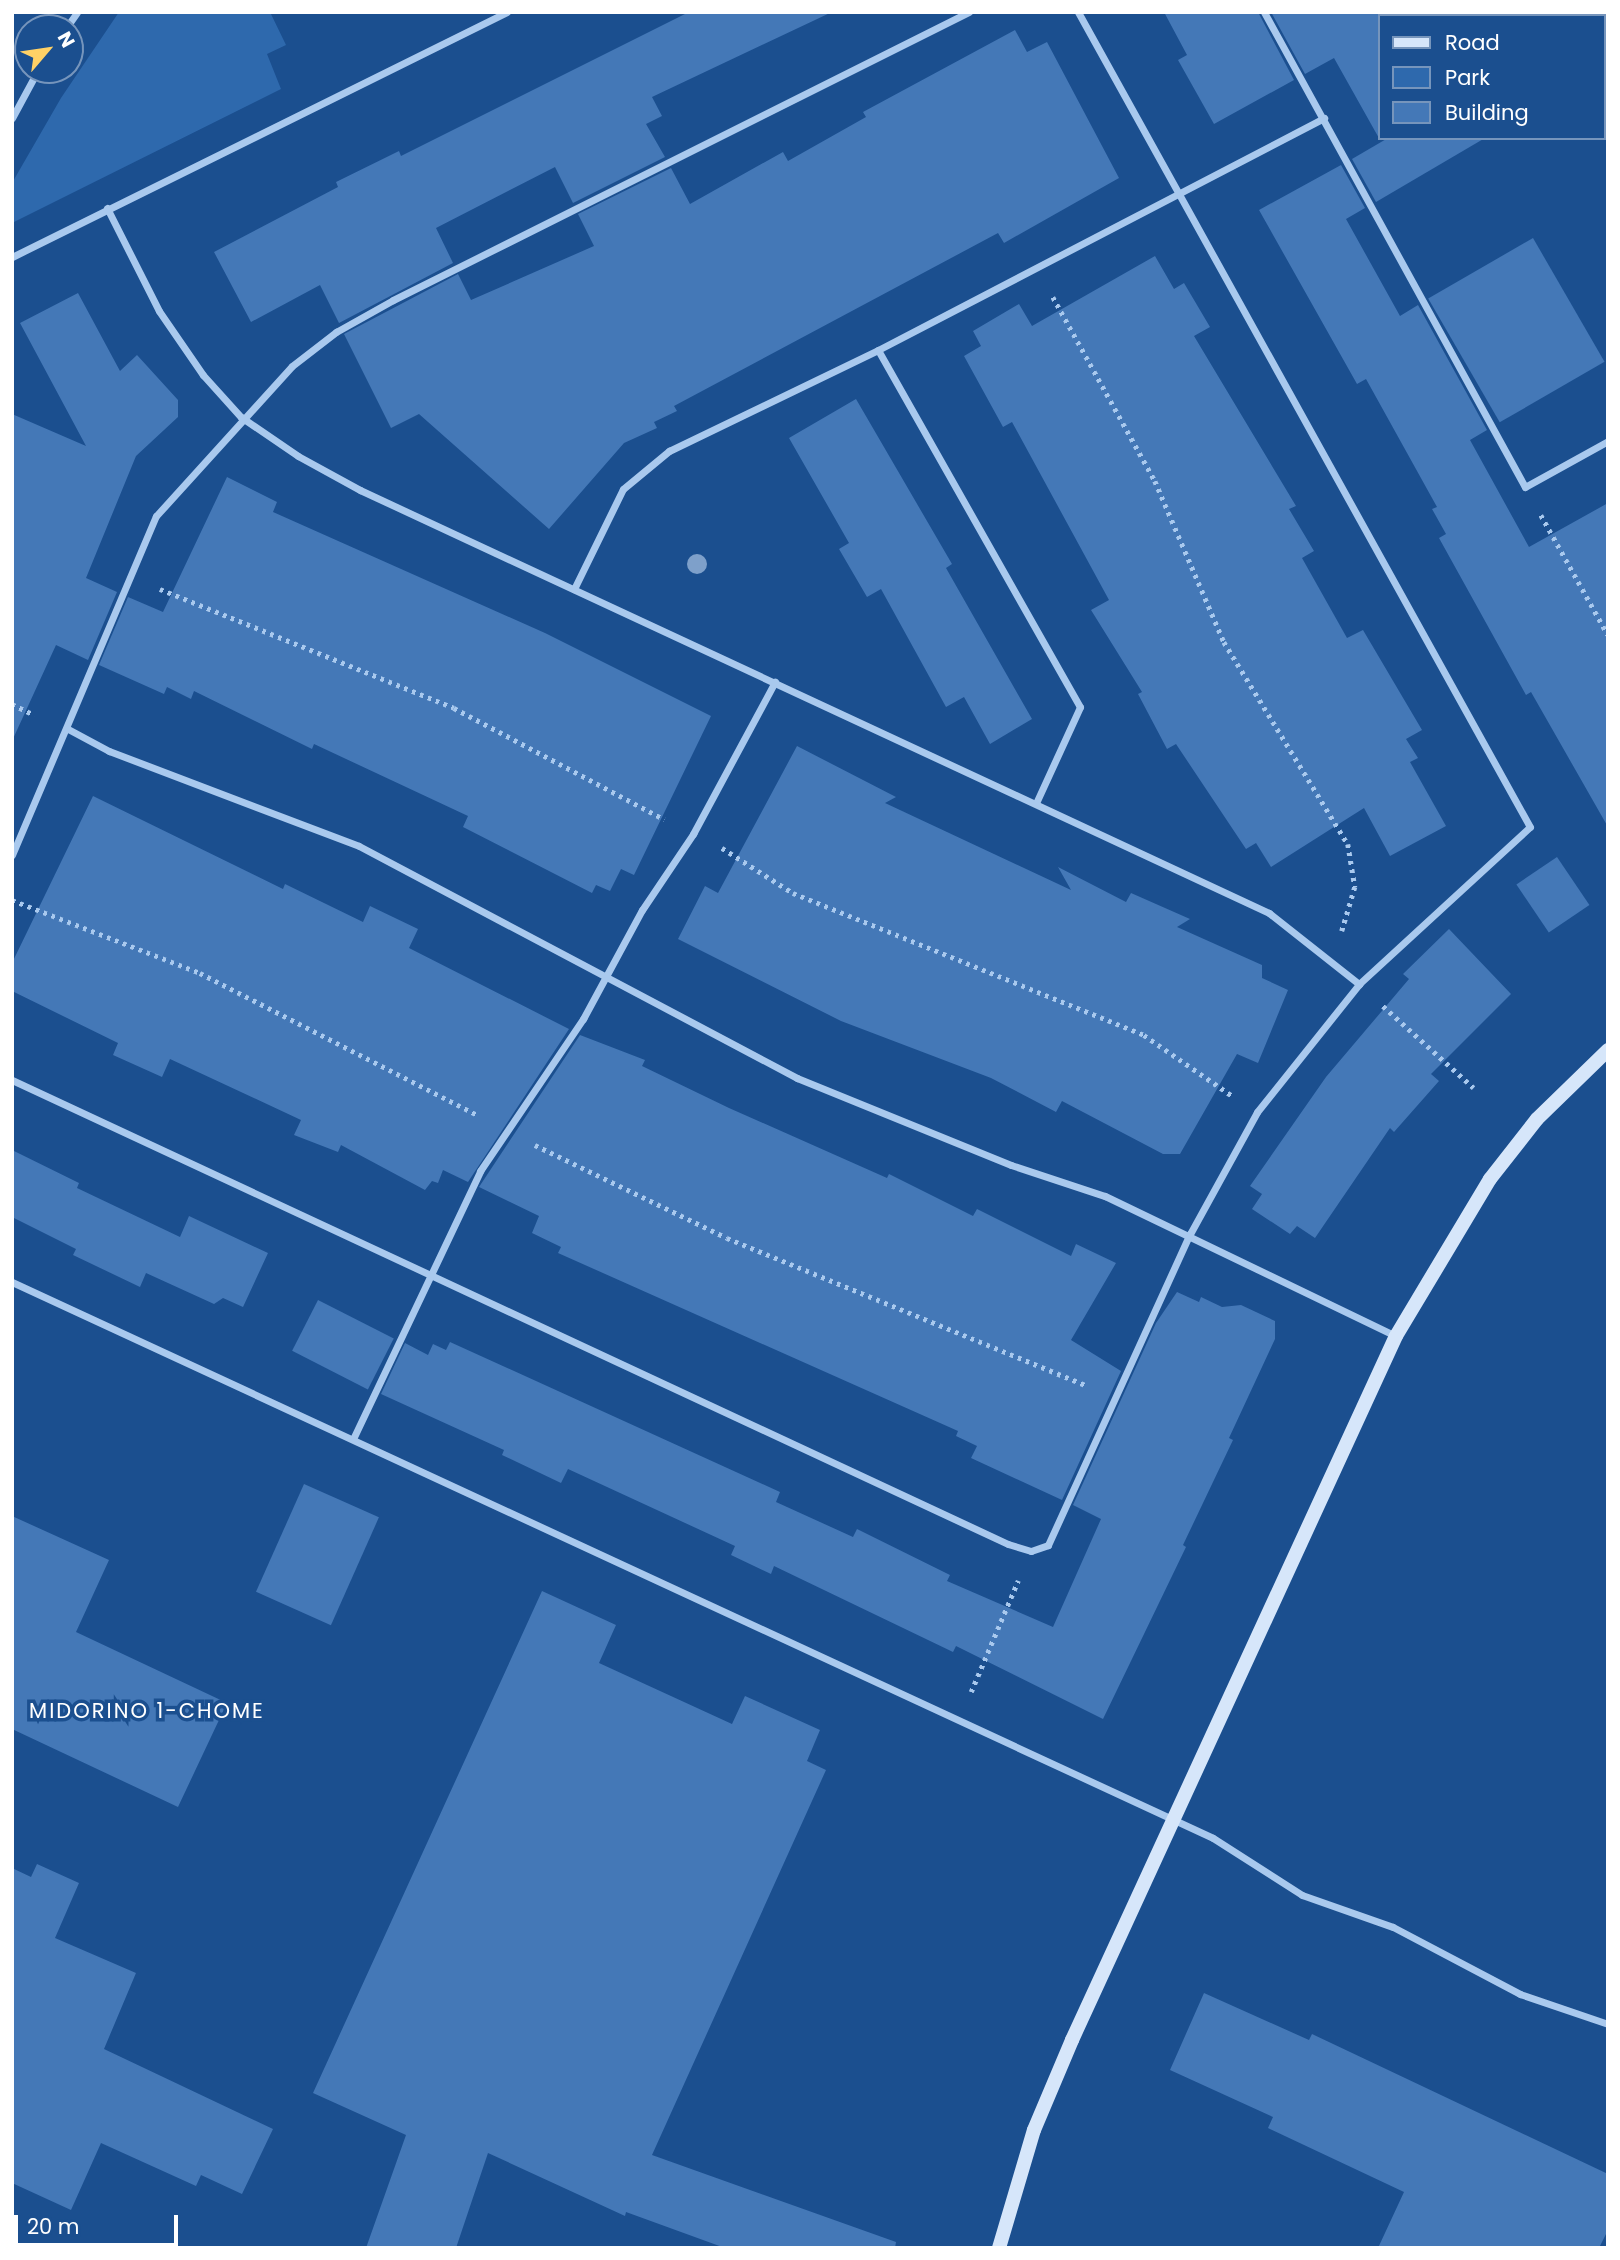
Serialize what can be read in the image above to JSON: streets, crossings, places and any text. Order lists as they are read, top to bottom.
{
  "districts": ["MIDORINO 1-CHOME"],
  "legend": ["Road", "Park", "Building"],
  "scale_bar": "20 m",
  "north": "top right"
}
